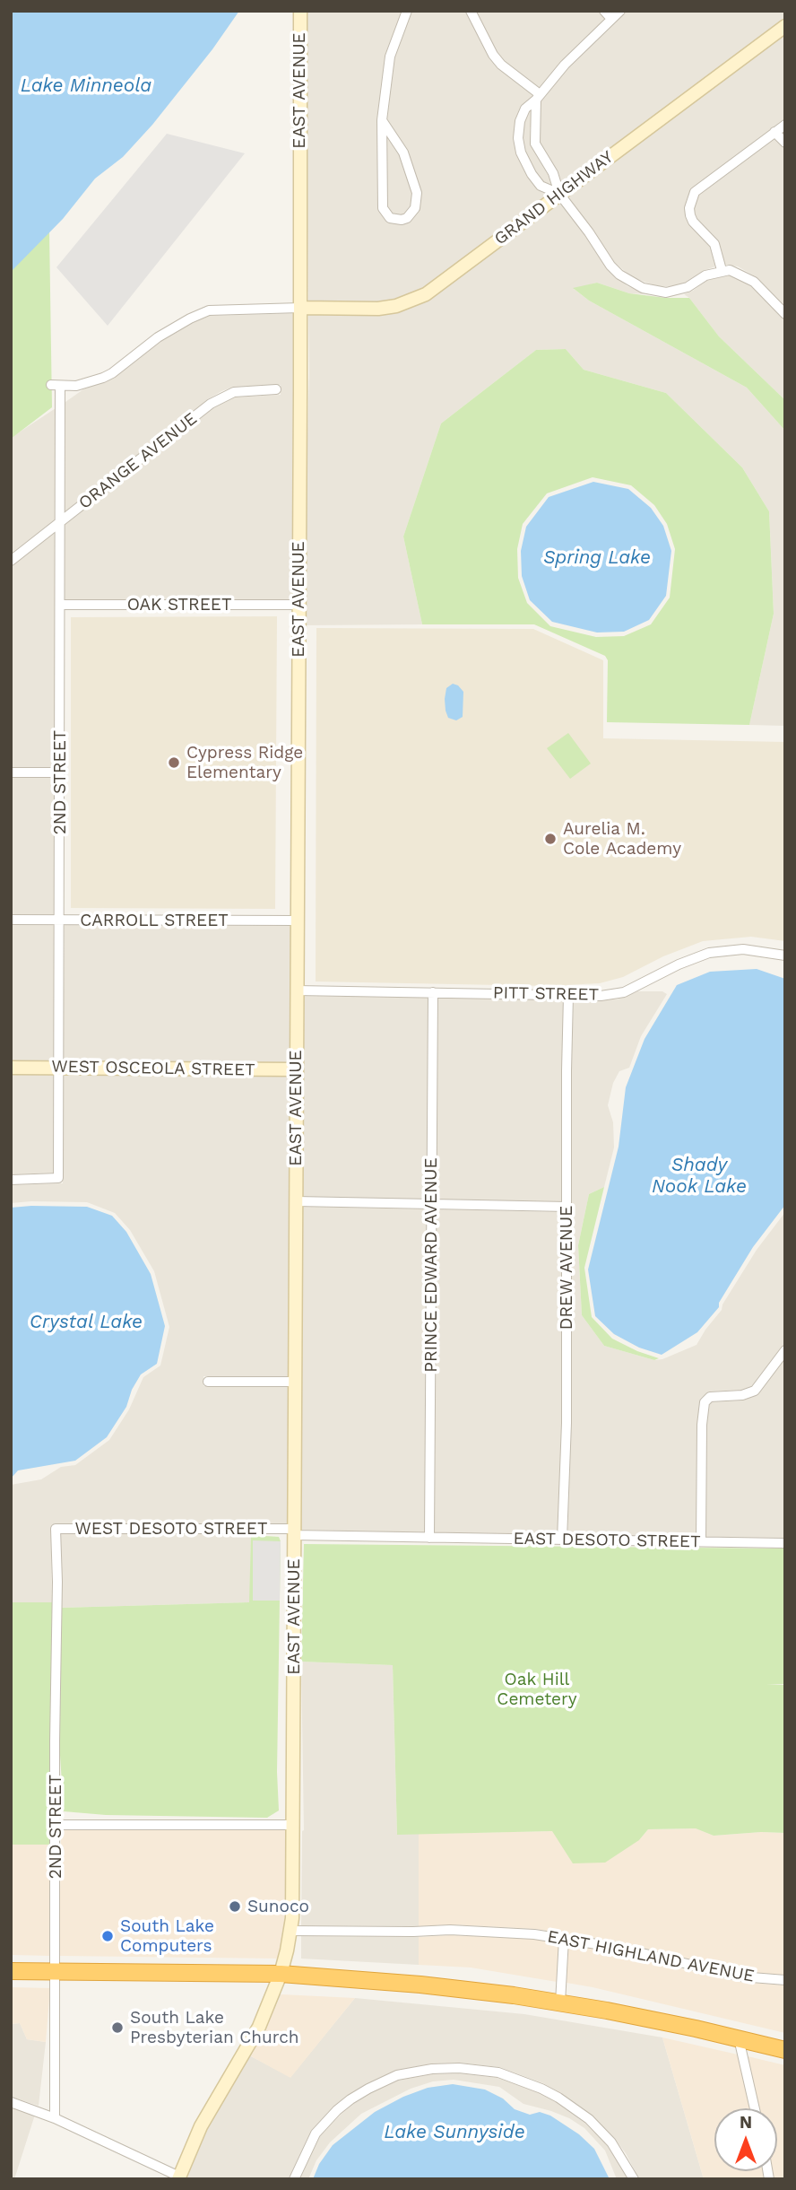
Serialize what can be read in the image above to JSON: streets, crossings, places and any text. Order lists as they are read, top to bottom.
{
  "streets": {
    "street": [
      "EAST AVENUE",
      "GRAND HIGHWAY",
      "ORANGE AVENUE",
      "OAK STREET",
      "2ND STREET",
      "CARROLL STREET",
      "PITT STREET",
      "WEST OSCEOLA STREET",
      "PRINCE EDWARD AVENUE",
      "DREW AVENUE",
      "WEST DESOTO STREET",
      "EAST DESOTO STREET",
      "EAST HIGHLAND AVENUE"
    ]
  },
  "crossings": [
    ["EAST AVENUE", "GRAND HIGHWAY"],
    ["EAST AVENUE", "OAK STREET"],
    ["EAST AVENUE", "2ND STREET"],
    ["EAST AVENUE", "CARROLL STREET"],
    ["EAST AVENUE", "PITT STREET"],
    ["EAST AVENUE", "WEST OSCEOLA STREET"],
    ["EAST AVENUE", "WEST DESOTO STREET"],
    ["EAST AVENUE", "EAST DESOTO STREET"],
    ["EAST AVENUE", "EAST HIGHLAND AVENUE"],
    ["GRAND HIGHWAY", "2ND STREET"],
    ["ORANGE AVENUE", "2ND STREET"],
    ["OAK STREET", "2ND STREET"],
    ["2ND STREET", "CARROLL STREET"],
    ["2ND STREET", "WEST OSCEOLA STREET"],
    ["2ND STREET", "WEST DESOTO STREET"],
    ["PITT STREET", "PRINCE EDWARD AVENUE"],
    ["PITT STREET", "DREW AVENUE"],
    ["PRINCE EDWARD AVENUE", "EAST DESOTO STREET"],
    ["DREW AVENUE", "EAST DESOTO STREET"],
    ["WEST DESOTO STREET", "EAST DESOTO STREET"]
  ],
  "water": [
    "Lake Minneola",
    "Spring Lake",
    "Shady Nook Lake",
    "Crystal Lake",
    "Lake Sunnyside"
  ],
  "parks": ["Oak Hill Cemetery"],
  "places": [
    "Cypress Ridge Elementary",
    "Aurelia M. Cole Academy",
    "Sunoco",
    "South Lake Computers",
    "South Lake Presbyterian Church"
  ],
  "north": "top"
}
